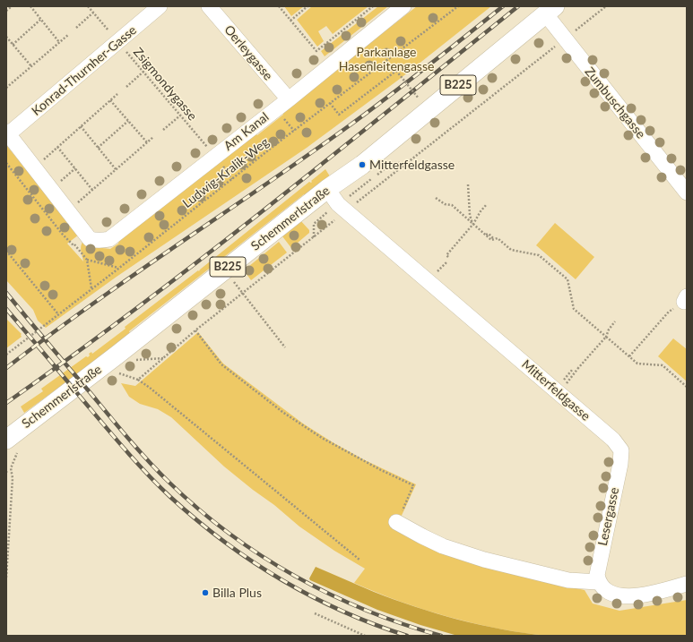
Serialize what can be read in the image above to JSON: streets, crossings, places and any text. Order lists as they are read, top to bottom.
{
  "streets": {
    "main road": ["B225", "Schemmerlstraße"],
    "street": [
      "Oerleygasse",
      "Konrad-Thurnher-Gasse",
      "Zumbuschgasse",
      "Am Kanal",
      "Mitterfeldgasse",
      "Lesergasse"
    ],
    "path": ["Zsigmondygasse", "Ludwig-Kralik-Weg"]
  },
  "crossings": [
    ["Oerleygasse", "Am Kanal"],
    ["Konrad-Thurnher-Gasse", "Zsigmondygasse"],
    ["Zsigmondygasse", "Am Kanal"],
    ["Zumbuschgasse", "Schemmerlstraße"],
    ["Schemmerlstraße", "Mitterfeldgasse"],
    ["Mitterfeldgasse", "Lesergasse"]
  ],
  "parks": ["Parkanlage Hasenleitengasse"],
  "places": ["Mitterfeldgasse", "Billa Plus"]
}
